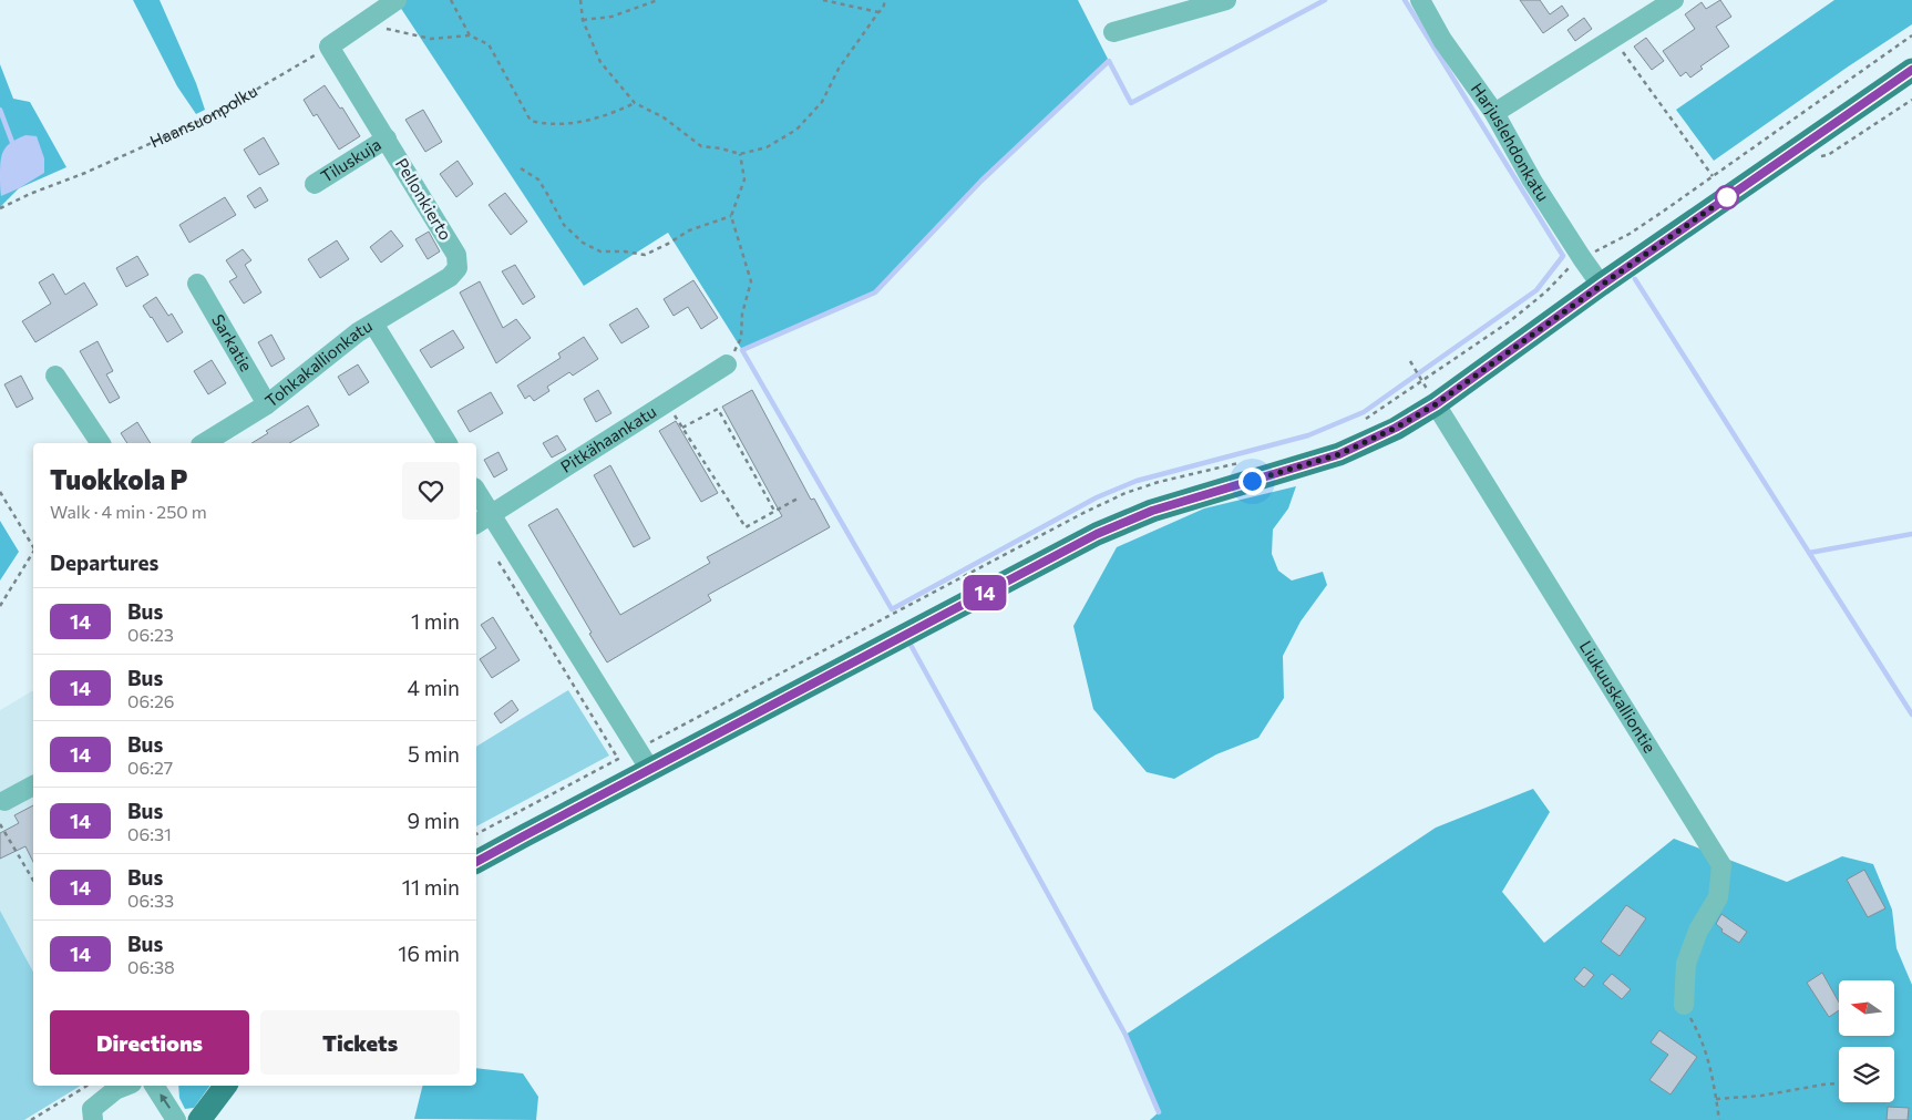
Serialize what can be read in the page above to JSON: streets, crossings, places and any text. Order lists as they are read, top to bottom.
{
  "streets": {
    "street": [
      "Harjuslehdonkatu",
      "Tiluskuja",
      "Pellonkierto",
      "Sarkatie",
      "Tohkakallionkatu",
      "Pitkähaankatu",
      "Liukuuskalliontie"
    ],
    "path": ["Haansuonpolku"]
  },
  "crossings": [
    ["Haansuonpolku", "Pellonkierto"],
    ["Tiluskuja", "Pellonkierto"],
    ["Pellonkierto", "Tohkakallionkatu"],
    ["Sarkatie", "Tohkakallionkatu"]
  ],
  "lines": ["bus line 14"],
  "north": "left",
  "page": {
    "on_map": "14",
    "heading": [
      ["Tuokkola P", "Walk · 4 min · 250 m"],
      "Departures"
    ],
    "list": [
      {
        "mark": "14",
        "name": "Bus",
        "note": "06:23",
        "value": "1 min"
      },
      {
        "mark": "14",
        "name": "Bus",
        "note": "06:26",
        "value": "4 min"
      },
      {
        "mark": "14",
        "name": "Bus",
        "note": "06:27",
        "value": "5 min"
      },
      {
        "mark": "14",
        "name": "Bus",
        "note": "06:31",
        "value": "9 min"
      },
      {
        "mark": "14",
        "name": "Bus",
        "note": "06:33",
        "value": "11 min"
      },
      {
        "mark": "14",
        "name": "Bus",
        "note": "06:38",
        "value": "16 min"
      }
    ],
    "buttons": ["Directions", "Tickets"]
  }
}
